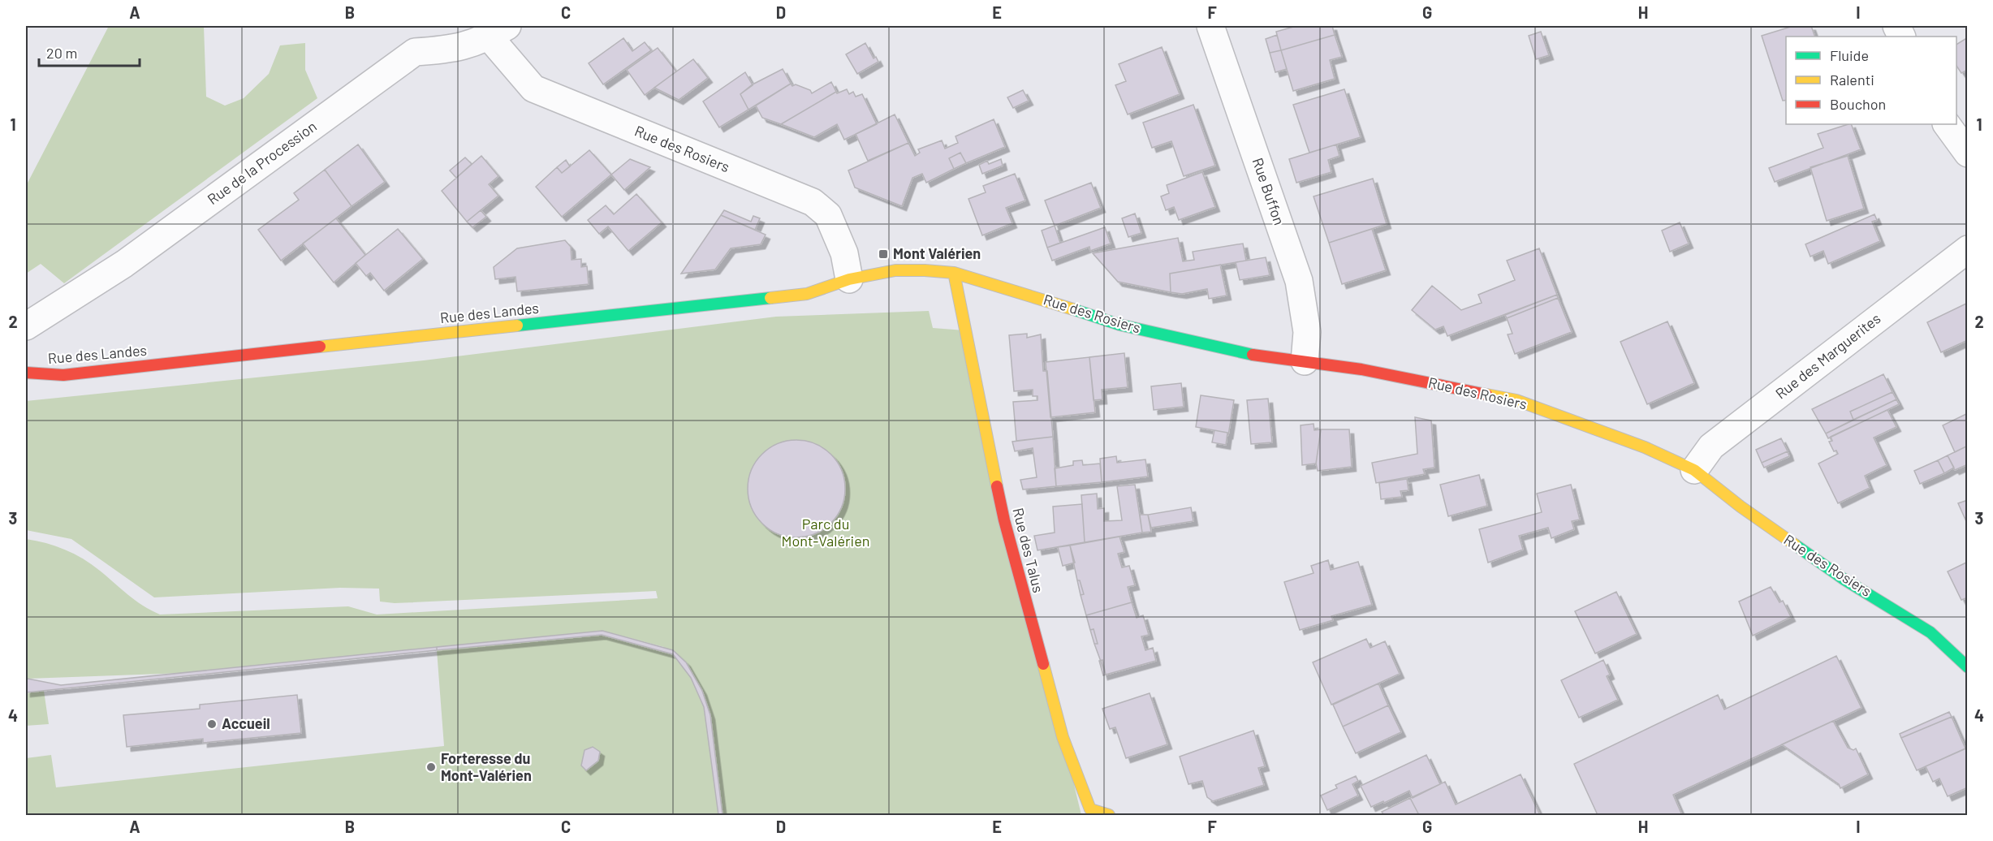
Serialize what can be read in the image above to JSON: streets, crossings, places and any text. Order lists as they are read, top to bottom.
{
  "streets": {
    "street": [
      "Rue des Rosiers",
      "Rue de la Procession",
      "Rue Buffon",
      "Rue des Landes",
      "Rue des Marguerites",
      "Rue des Talus"
    ]
  },
  "crossings": [
    ["Rue des Rosiers", "Rue de la Procession"],
    ["Rue des Rosiers", "Rue Buffon"],
    ["Rue des Rosiers", "Rue des Landes"],
    ["Rue des Rosiers", "Rue des Marguerites"],
    ["Rue des Rosiers", "Rue des Talus"],
    ["Rue des Landes", "Rue des Talus"]
  ],
  "parks": ["Parc du Mont-Valérien"],
  "places": {
    "transit": ["Mont Valérien"],
    "other": ["Accueil", "Forteresse du Mont-Valérien"]
  },
  "legend": ["Fluide", "Ralenti", "Bouchon"],
  "scale_bar": "20 m",
  "grid": {
    "columns": [
      "A",
      "B",
      "C",
      "D",
      "E",
      "F",
      "G",
      "H",
      "I"
    ],
    "rows": [
      "1",
      "2",
      "3",
      "4"
    ]
  }
}
